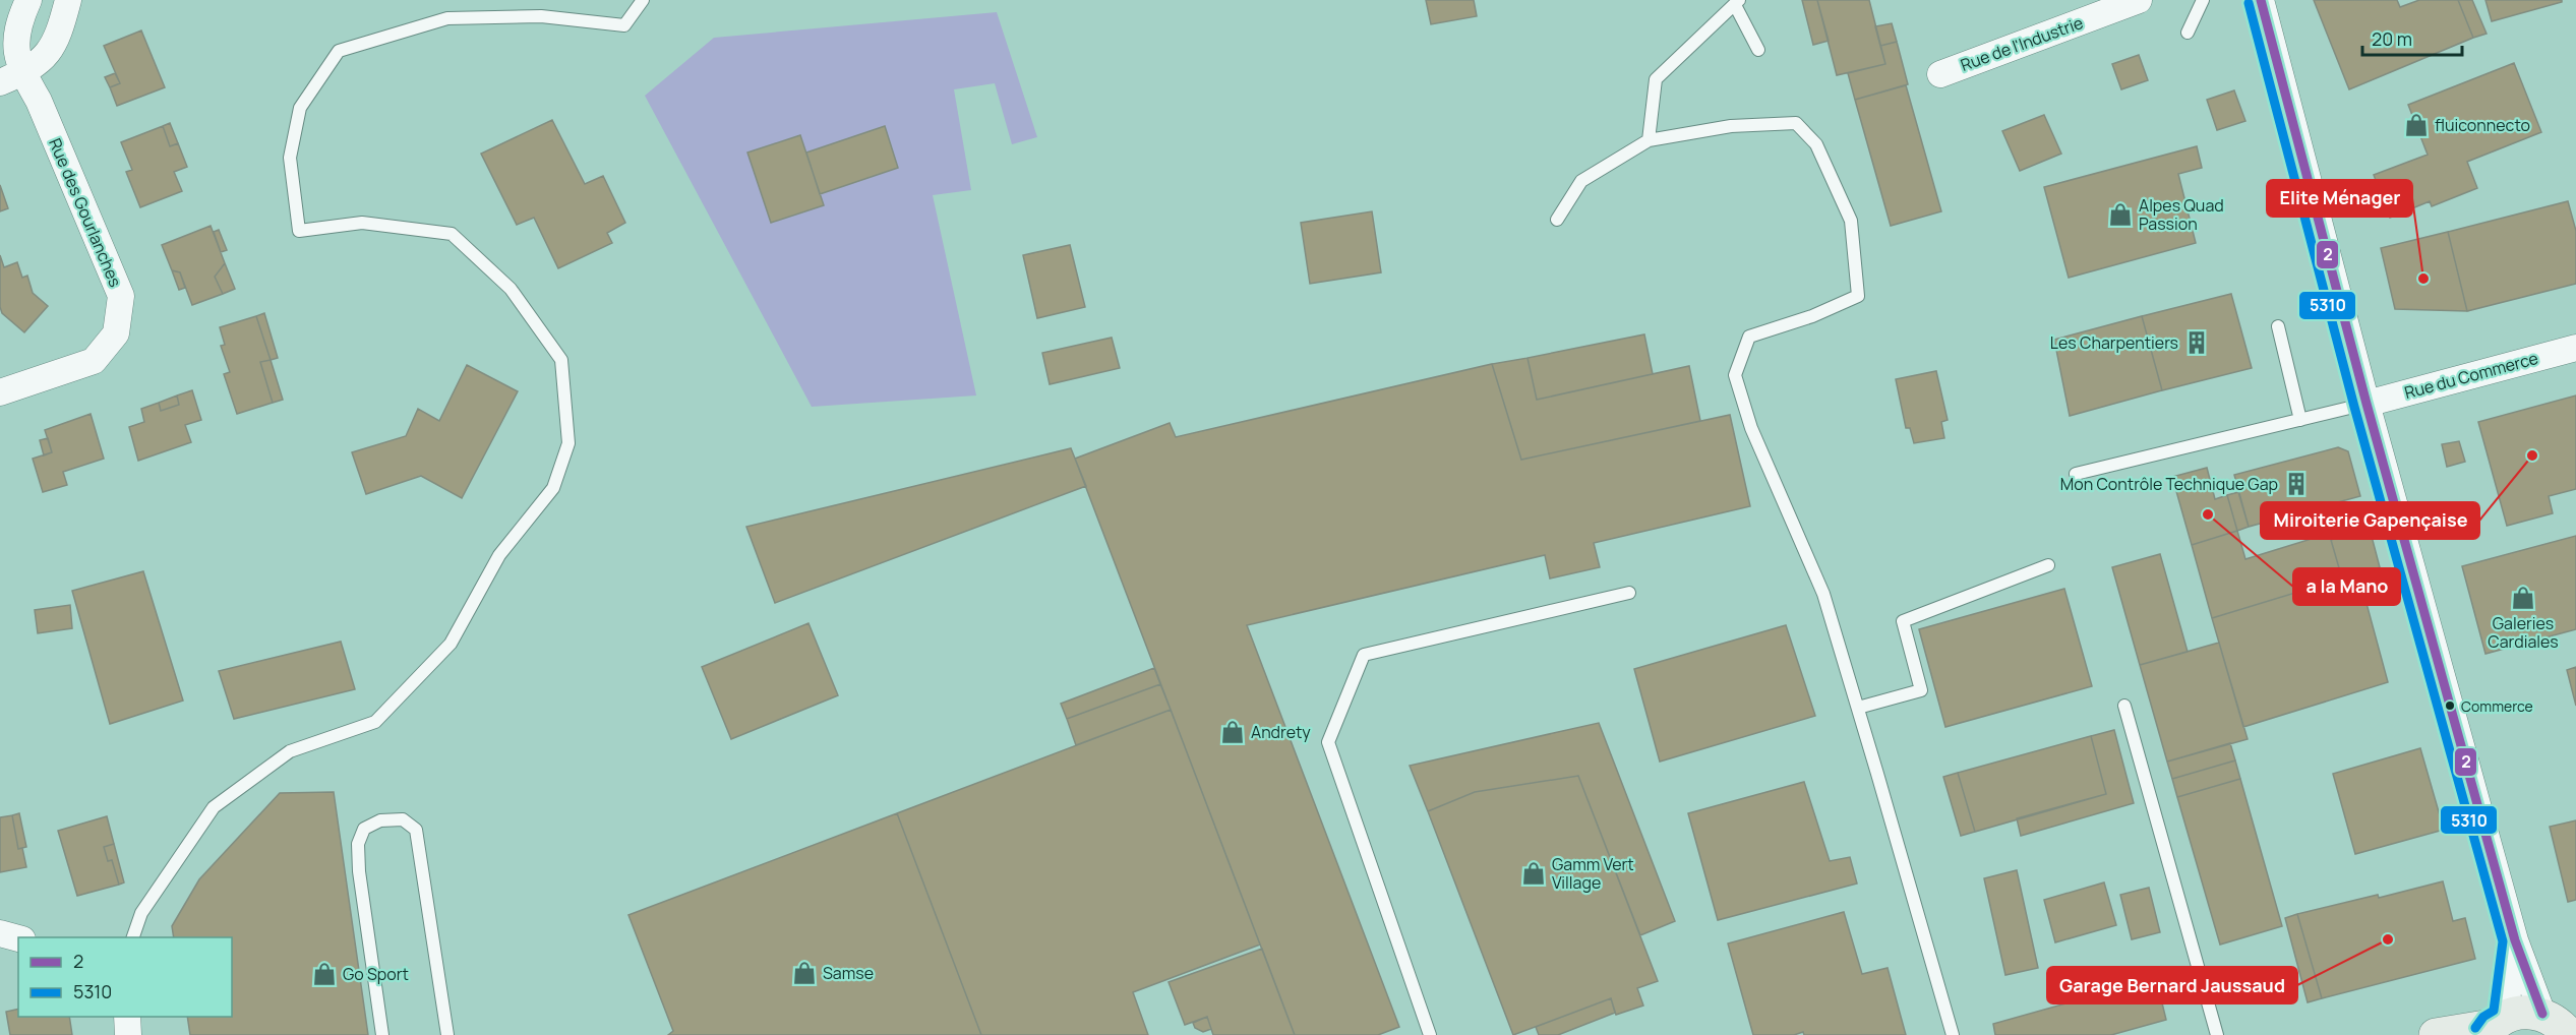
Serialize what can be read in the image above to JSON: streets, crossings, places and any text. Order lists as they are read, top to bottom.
{
  "streets": {
    "street": ["Rue de l'Industrie", "Rue des Gourlanches", "Rue du Commerce"]
  },
  "places": {
    "shop": [
      "fluiconnecto",
      "Alpes Quad Passion",
      "Galeries Cardiales",
      "Andrety",
      "Gamm Vert Village",
      "Samse",
      "Go Sport"
    ],
    "other": [
      "Elite Ménager",
      "Miroiterie Gapençaise",
      "a la Mano",
      "Commerce",
      "Garage Bernard Jaussaud"
    ],
    "building": ["Les Charpentiers", "Mon Contrôle Technique Gap"]
  },
  "lines": ["transit line 2", "transit line 5310"],
  "legend": ["2", "5310"],
  "scale_bar": "20 m"
}
